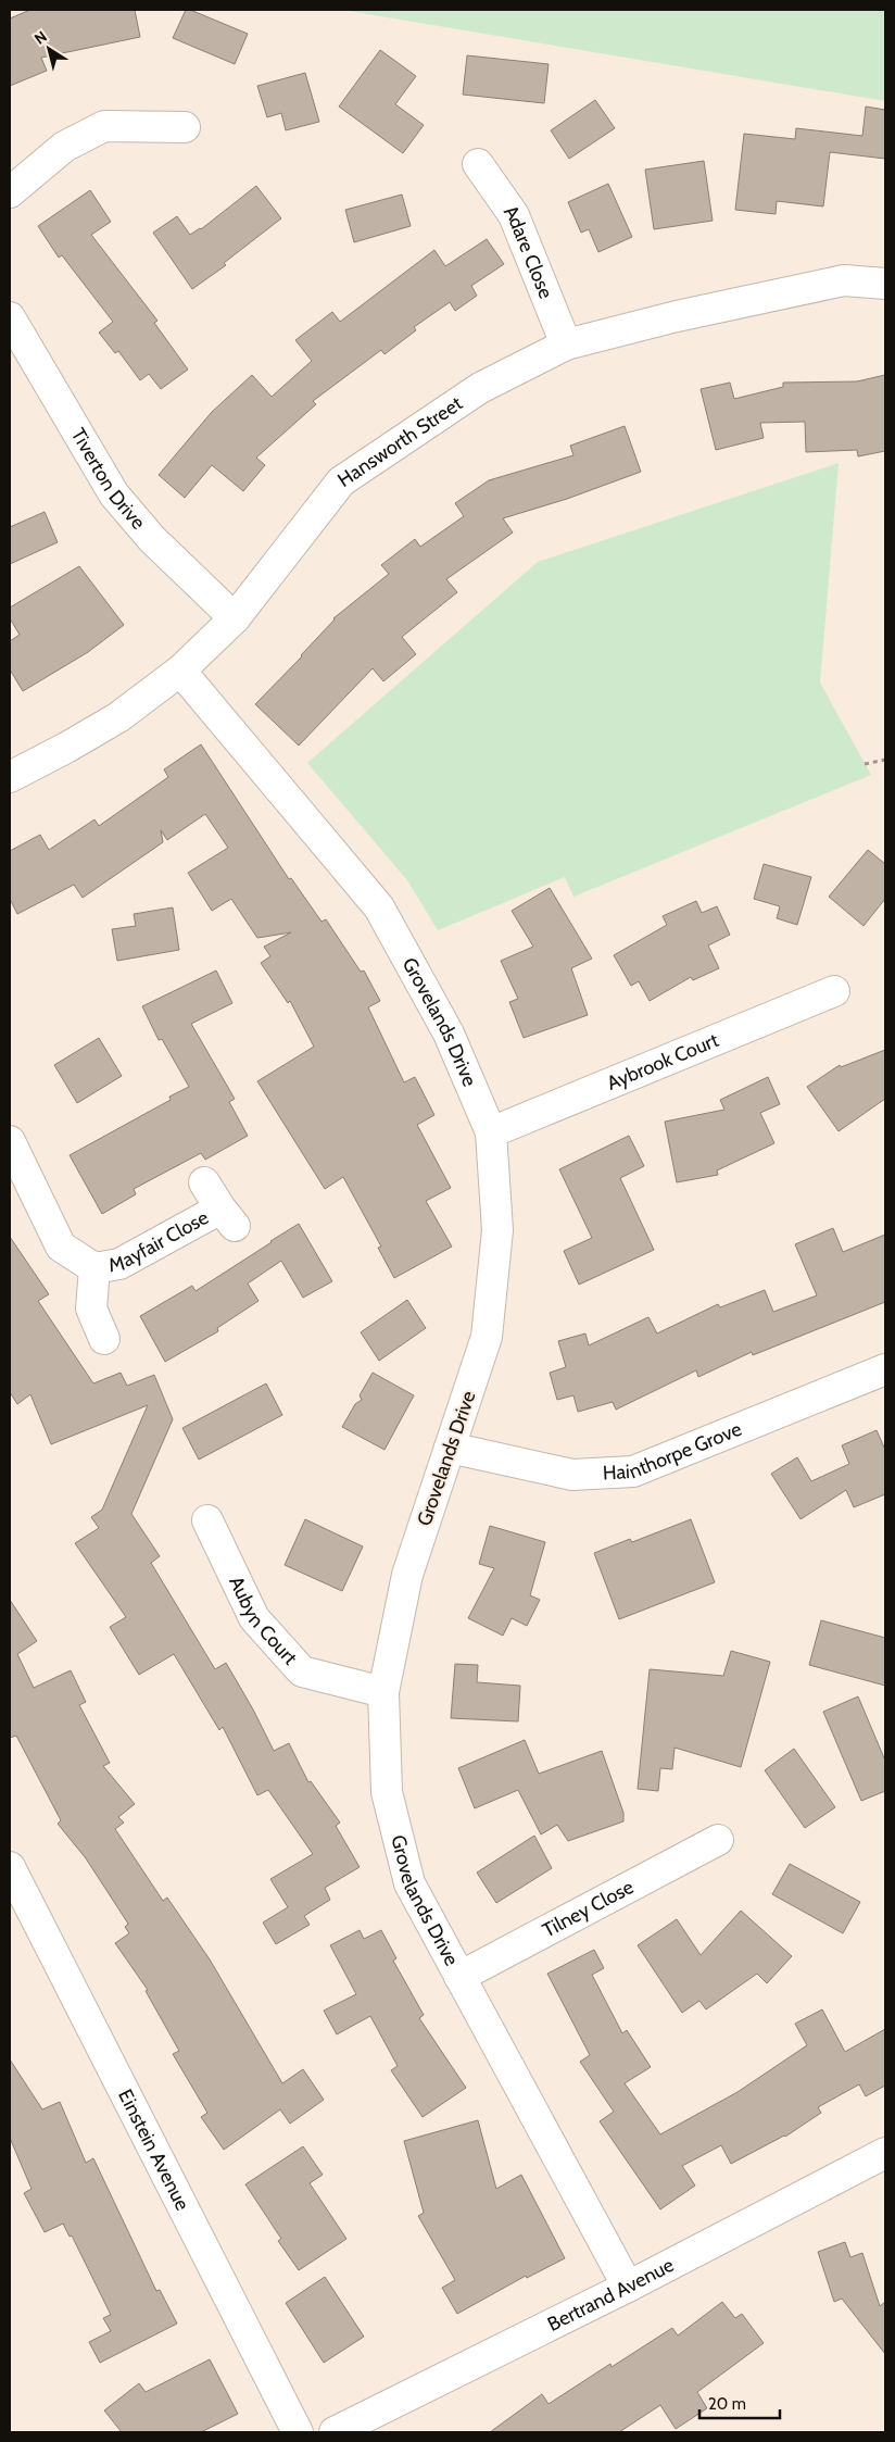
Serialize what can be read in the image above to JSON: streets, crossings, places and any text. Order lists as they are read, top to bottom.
{
  "streets": {
    "street": [
      "Adare Close",
      "Hansworth Street",
      "Tiverton Drive",
      "Grovelands Drive",
      "Aybrook Court",
      "Mayfair Close",
      "Hainthorpe Grove",
      "Aubyn Court",
      "Tilney Close",
      "Einstein Avenue",
      "Bertrand Avenue"
    ]
  },
  "crossings": [
    ["Adare Close", "Hansworth Street"],
    ["Hansworth Street", "Tiverton Drive"],
    ["Hansworth Street", "Grovelands Drive"],
    ["Grovelands Drive", "Aybrook Court"],
    ["Grovelands Drive", "Hainthorpe Grove"],
    ["Grovelands Drive", "Aubyn Court"],
    ["Grovelands Drive", "Tilney Close"],
    ["Grovelands Drive", "Bertrand Avenue"]
  ],
  "scale_bar": "20 m",
  "north": "top left"
}
